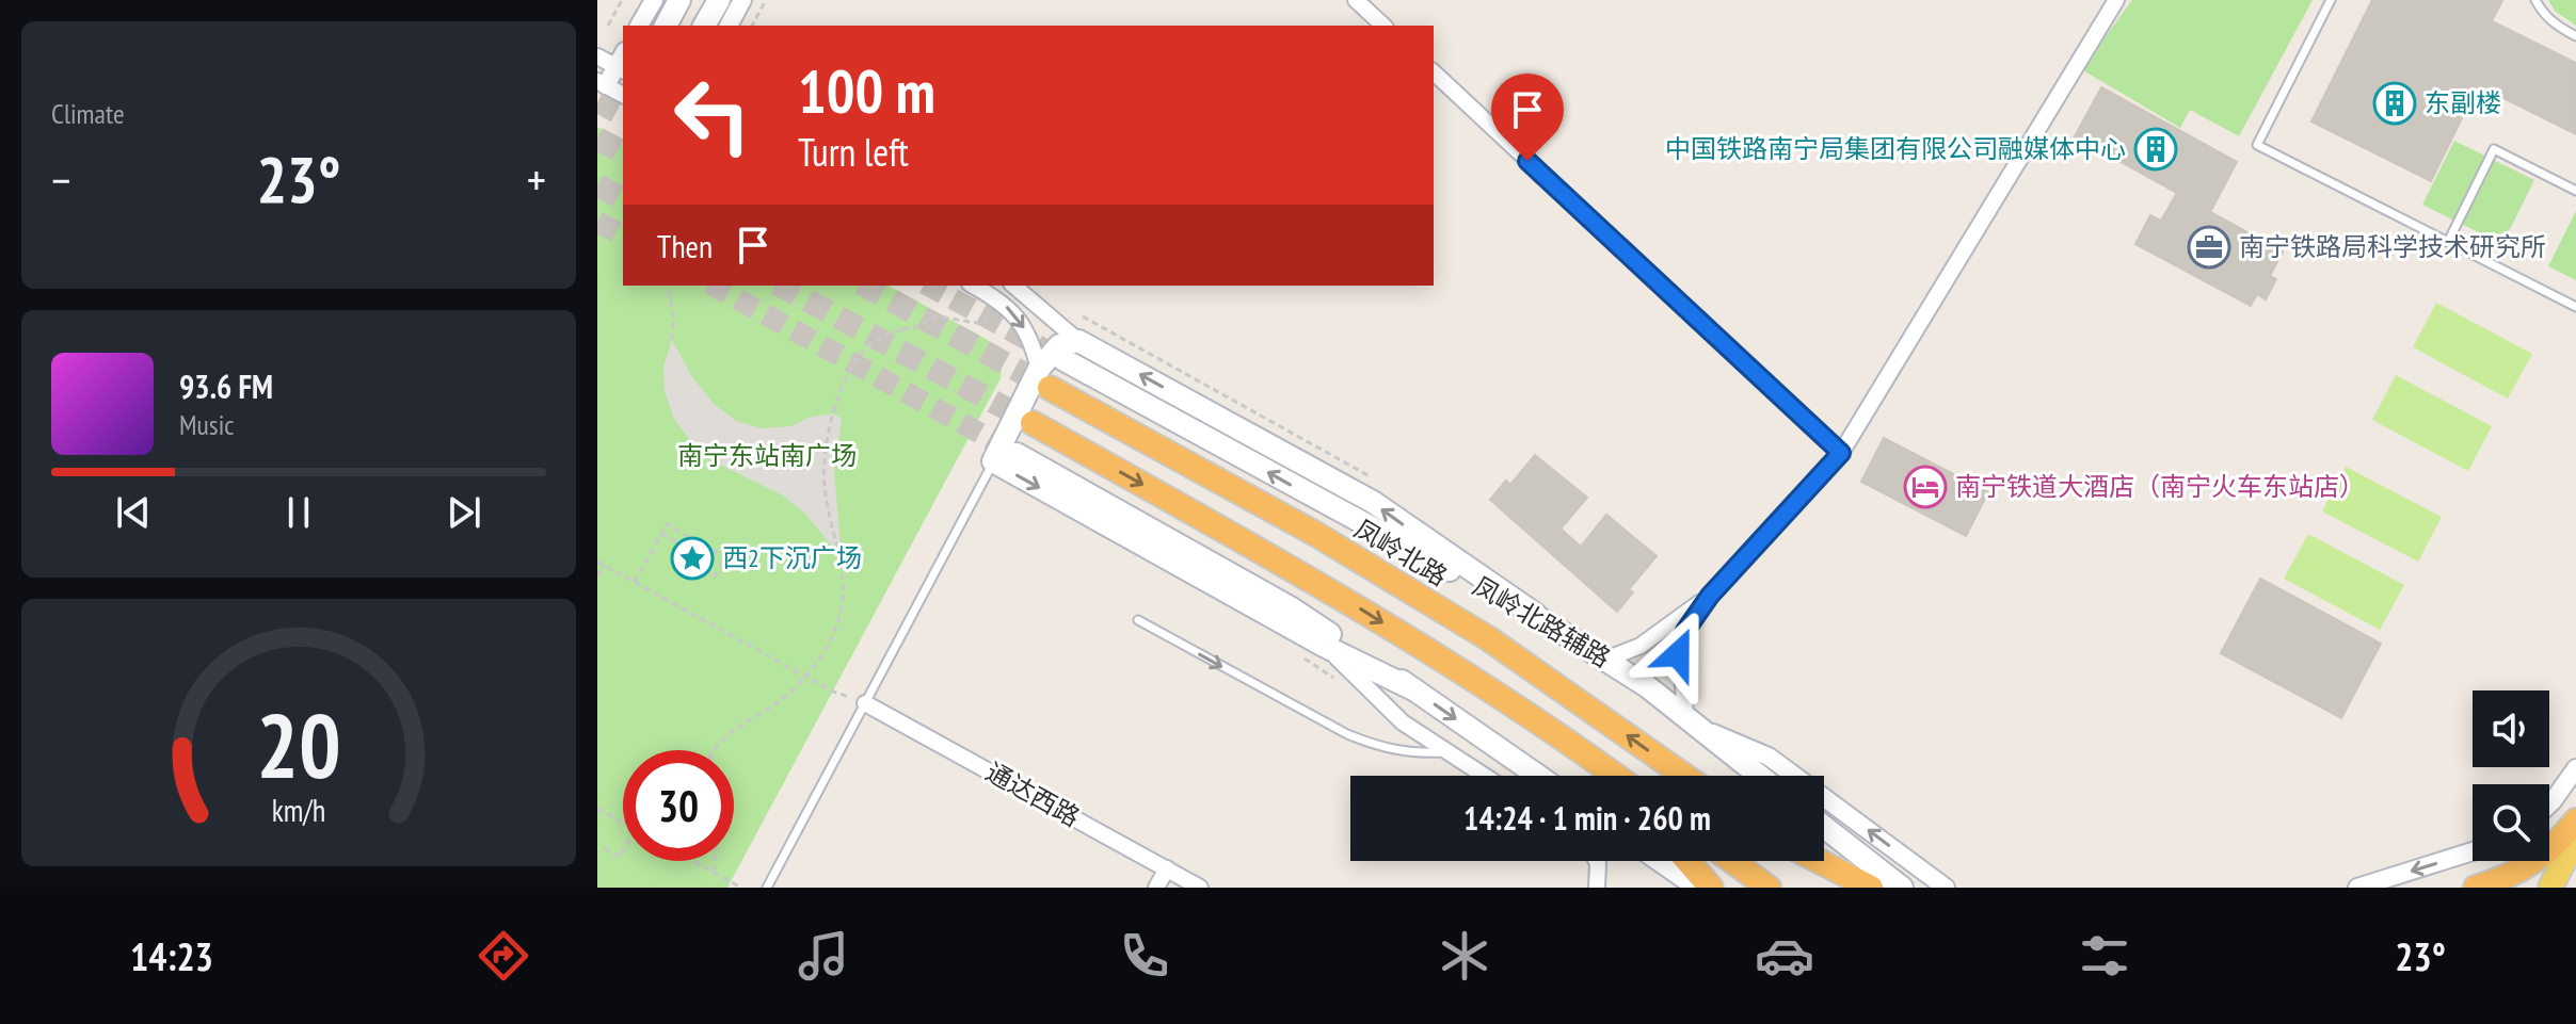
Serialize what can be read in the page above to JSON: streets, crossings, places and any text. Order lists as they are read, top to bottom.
{
  "streets": {
    "highway": ["凤岭北路"],
    "main road": ["凤岭北路辅路"],
    "street": ["通达西路"]
  },
  "parks": ["南宁东站南广场"],
  "places": {
    "building": ["东副楼", "中国铁路南宁局集团有限公司融媒体中心"],
    "office": ["南宁铁路局科学技术研究所"],
    "hotel": ["南宁铁道大酒店（南宁火车东站店）"],
    "place": ["西2下沉广场"]
  },
  "page": {
    "tile": "Climate",
    "turn": ["100 m", "Turn left"],
    "heat": ["−", "23°", "+"],
    "then": "Then",
    "song": ["93.6 FM", "Music"],
    "limit": "30",
    "trip": "14:24 · 1 min · 260 m",
    "tabs": ["14:23", "23°"],
    "gauge": ["20", "km/h"]
  }
}
